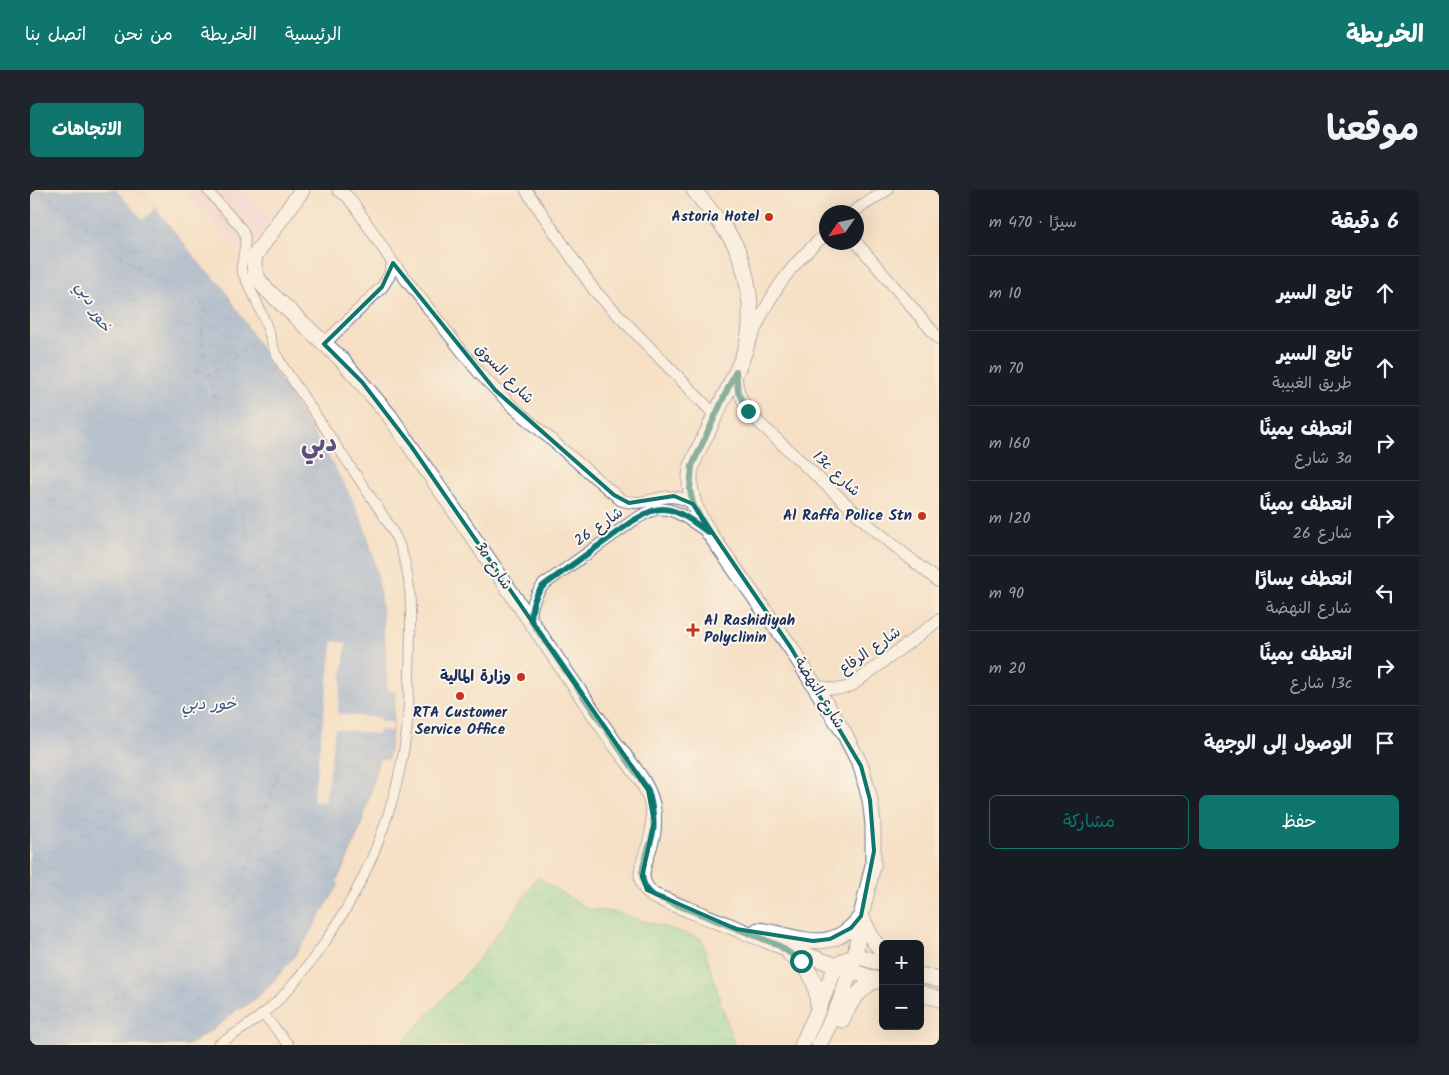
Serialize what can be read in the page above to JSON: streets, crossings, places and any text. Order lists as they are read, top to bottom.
{
  "streets": {
    "street": [
      "شارع السوق",
      "13c شارع",
      "شارع 26",
      "3a شارع",
      "شارع الرفاع",
      "شارع النهضة"
    ]
  },
  "crossings": [
    ["شارع السوق", "شارع النهضة"],
    ["13c شارع", "شارع النهضة"],
    ["شارع 26", "3a شارع"],
    ["شارع 26", "شارع النهضة"],
    ["شارع الرفاع", "شارع النهضة"]
  ],
  "districts": ["دبي"],
  "water": ["خور دبي"],
  "places": {
    "other": [
      "Astoria Hotel",
      "Al Raffa Police Stn",
      "وزارة المالية",
      "RTA Customer Service Office"
    ],
    "health": ["Al Rashidiyah Polyclinin"]
  },
  "north": "bottom left",
  "page": {
    "header": "الخريطة",
    "nav": [
      "الرئيسية",
      "الخريطة",
      "من نحن",
      "اتصل بنا"
    ],
    "title": "موقعنا",
    "buttons": [
      "الاتجاهات",
      ["حفظ", "مشاركة"]
    ],
    "heading": ["6 دقيقة", "سيرًا · 470 m"],
    "list": [
      ["تابع السير", "10 m"],
      ["تابع السير", "طريق الغبيبة", "70 m"],
      ["انعطف يمينًا", "3a شارع", "160 m"],
      ["انعطف يمينًا", "شارع 26", "120 m"],
      ["انعطف يسارًا", "شارع النهضة", "90 m"],
      ["انعطف يمينًا", "13c شارع", "20 m"],
      "الوصول إلى الوجهة"
    ],
    "map_buttons": ["+", "−"]
  }
}
